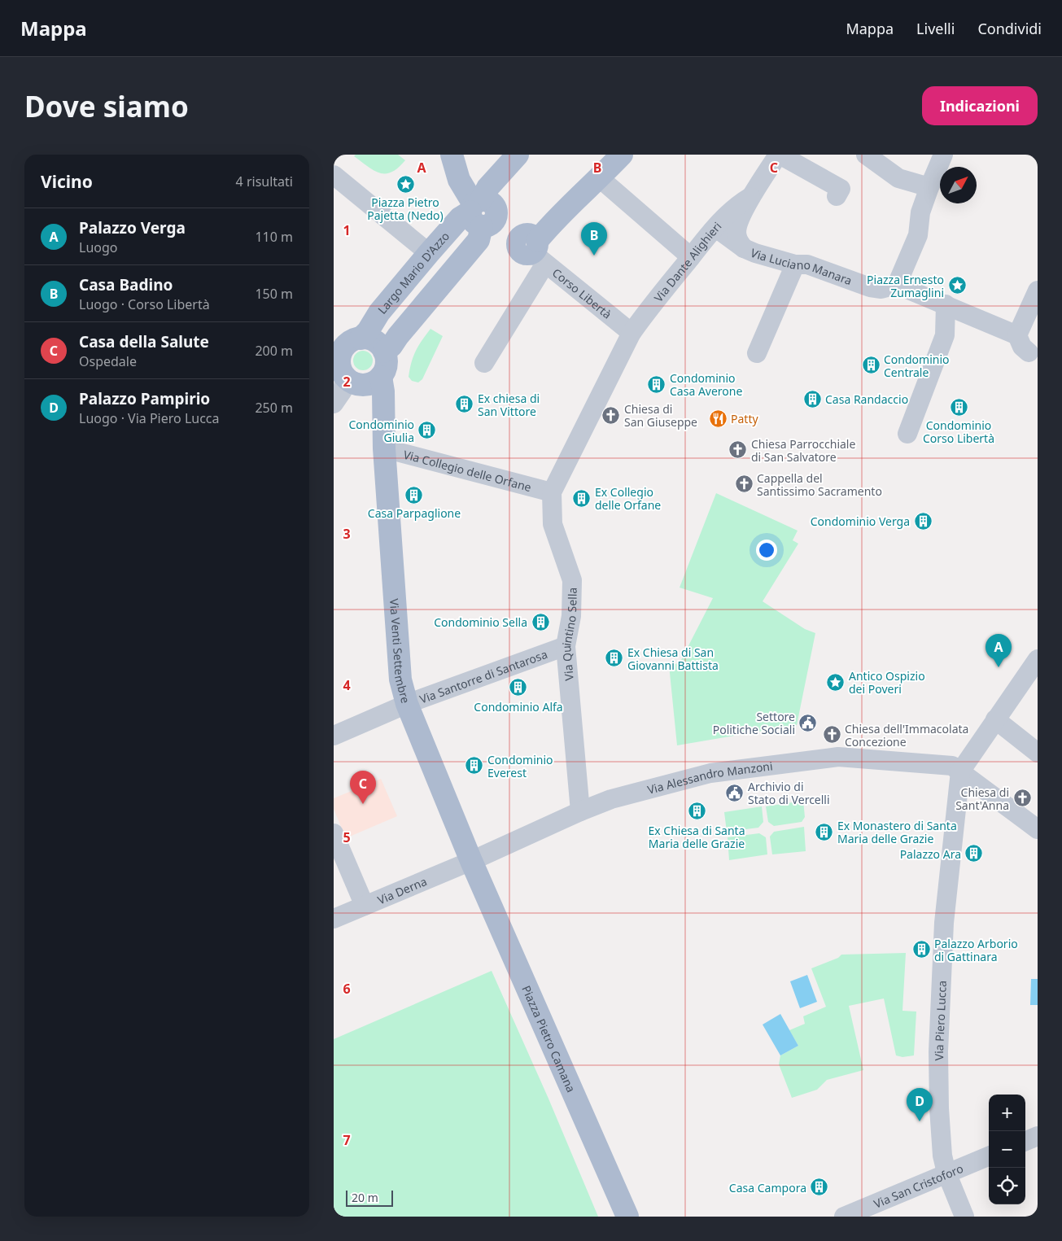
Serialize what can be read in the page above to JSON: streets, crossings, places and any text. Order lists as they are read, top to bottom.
{
  "streets": {
    "main road": ["Largo Mario D'Azzo", "Via Venti Settembre", "Piazza Pietro Camana"],
    "street": [
      "Via Dante Alighieri",
      "Via Luciano Manara",
      "Corso Libertà",
      "Via Collegio delle Orfane",
      "Via Quintino Sella",
      "Via Santorre di Santarosa",
      "Via Alessandro Manzoni",
      "Via Derna",
      "Via Piero Lucca",
      "Via San Cristoforo"
    ]
  },
  "crossings": [
    ["Via Dante Alighieri", "Via Luciano Manara"],
    ["Via Dante Alighieri", "Corso Libertà"],
    ["Via Dante Alighieri", "Via Quintino Sella"],
    ["Largo Mario D'Azzo", "Via Venti Settembre"],
    ["Corso Libertà", "Via Quintino Sella"],
    ["Via Collegio delle Orfane", "Via Quintino Sella"],
    ["Via Collegio delle Orfane", "Via Venti Settembre"],
    ["Via Quintino Sella", "Via Santorre di Santarosa"],
    ["Via Quintino Sella", "Via Alessandro Manzoni"],
    ["Via Venti Settembre", "Via Santorre di Santarosa"],
    ["Via Venti Settembre", "Via Alessandro Manzoni"],
    ["Via Venti Settembre", "Via Derna"],
    ["Via Venti Settembre", "Piazza Pietro Camana"],
    ["Via Alessandro Manzoni", "Via Derna"],
    ["Via Alessandro Manzoni", "Via Piero Lucca"],
    ["Via Alessandro Manzoni", "Piazza Pietro Camana"],
    ["Via Derna", "Piazza Pietro Camana"],
    ["Via Piero Lucca", "Via San Cristoforo"]
  ],
  "places": {
    "place": ["Piazza Pietro Pajetta (Nedo)", "Piazza Ernesto Zumaglini", "Antico Ospizio dei Poveri"],
    "building": [
      "Condominio Centrale",
      "Condominio Casa Averone",
      "Casa Randaccio",
      "Ex chiesa di San Vittore",
      "Condominio Corso Libertà",
      "Condominio Giulia",
      "Casa Parpaglione",
      "Ex Collegio delle Orfane",
      "Condominio Verga",
      "Condominio Sella",
      "Ex Chiesa di San Giovanni Battista",
      "Condominio Alfa",
      "Condominio Everest",
      "Ex Chiesa di Santa Maria delle Grazie",
      "Ex Monastero di Santa Maria delle Grazie",
      "Palazzo Ara",
      "Palazzo Arborio di Gattinara",
      "Casa Campora"
    ],
    "church": [
      "Chiesa di San Giuseppe",
      "Chiesa Parrocchiale di San Salvatore",
      "Cappella del Santissimo Sacramento",
      "Chiesa dell'Immacolata Concezione",
      "Chiesa di Sant'Anna"
    ],
    "restaurant": ["Patty"],
    "public building": ["Settore Politiche Sociali", "Archivio di Stato di Vercelli"]
  },
  "scale_bar": "20 m",
  "north": "top right",
  "page": {
    "header": "Mappa",
    "nav": ["Mappa", "Livelli", "Condividi"],
    "buttons": "Indicazioni",
    "title": "Dove siamo",
    "heading": ["Vicino", "4 risultati"],
    "list": [
      {
        "mark": "A",
        "name": "Palazzo Verga",
        "note": "Luogo",
        "value": "110 m"
      },
      {
        "mark": "B",
        "name": "Casa Badino",
        "note": "Luogo · Corso Libertà",
        "value": "150 m"
      },
      {
        "mark": "C",
        "name": "Casa della Salute",
        "note": "Ospedale",
        "value": "200 m"
      },
      {
        "mark": "D",
        "name": "Palazzo Pampirio",
        "note": "Luogo · Via Piero Lucca",
        "value": "250 m"
      }
    ],
    "pins": [
      "B",
      "A",
      "C",
      "D"
    ],
    "map_buttons": ["+", "−"],
    "scale": "20 m"
  },
  "grid": {
    "columns": ["A", "B", "C"],
    "rows": [
      "1",
      "2",
      "3",
      "4",
      "5",
      "6",
      "7"
    ]
  }
}
